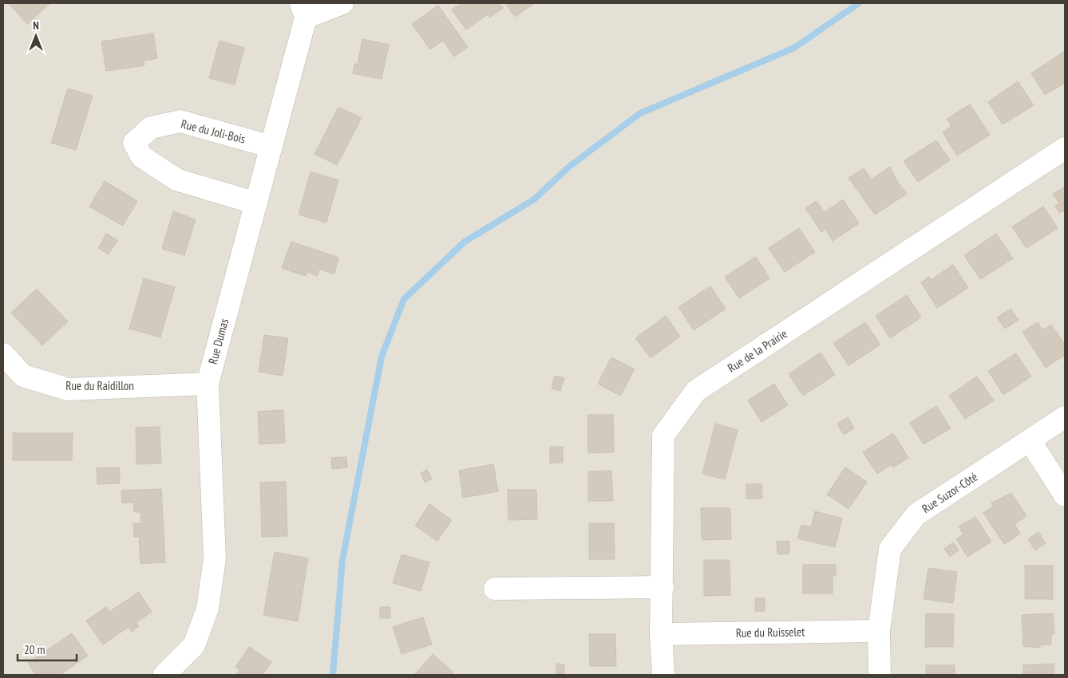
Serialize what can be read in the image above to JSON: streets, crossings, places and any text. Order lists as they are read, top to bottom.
{
  "streets": {
    "street": [
      "Rue du Joli-Bois",
      "Rue Dumas",
      "Rue de la Prairie",
      "Rue du Raidillon",
      "Rue Suzor-Côté",
      "Rue du Ruisselet"
    ]
  },
  "crossings": [
    ["Rue du Joli-Bois", "Rue Dumas"],
    ["Rue Dumas", "Rue du Raidillon"],
    ["Rue de la Prairie", "Rue du Ruisselet"],
    ["Rue Suzor-Côté", "Rue du Ruisselet"]
  ],
  "scale_bar": "20 m",
  "north": "top"
}
